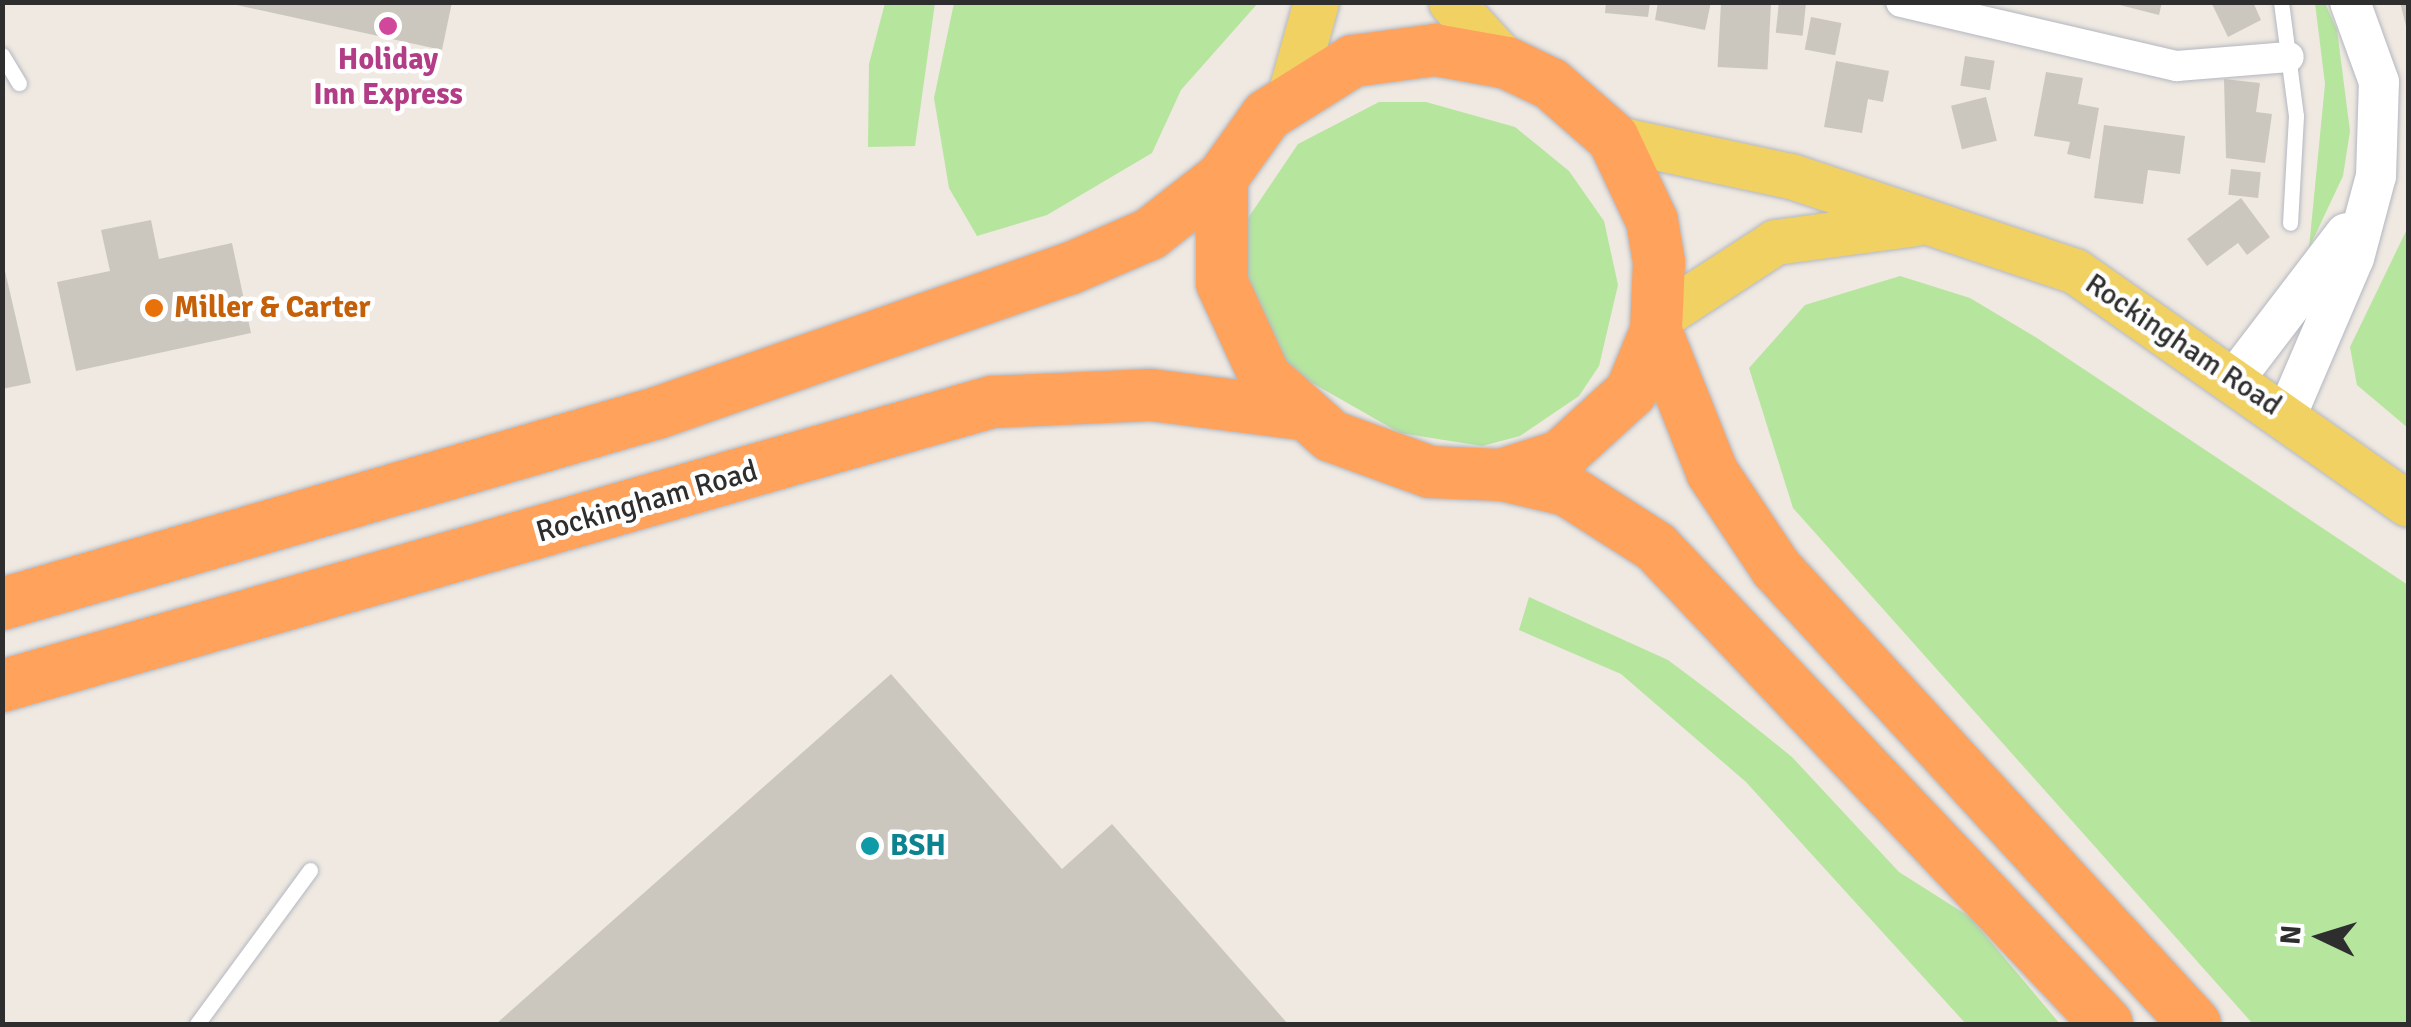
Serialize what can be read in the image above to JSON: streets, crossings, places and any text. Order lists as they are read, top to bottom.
{
  "streets": {
    "highway": ["Rockingham Road"]
  },
  "places": ["Holiday Inn Express", "Miller & Carter", "BSH"],
  "north": "left"
}
